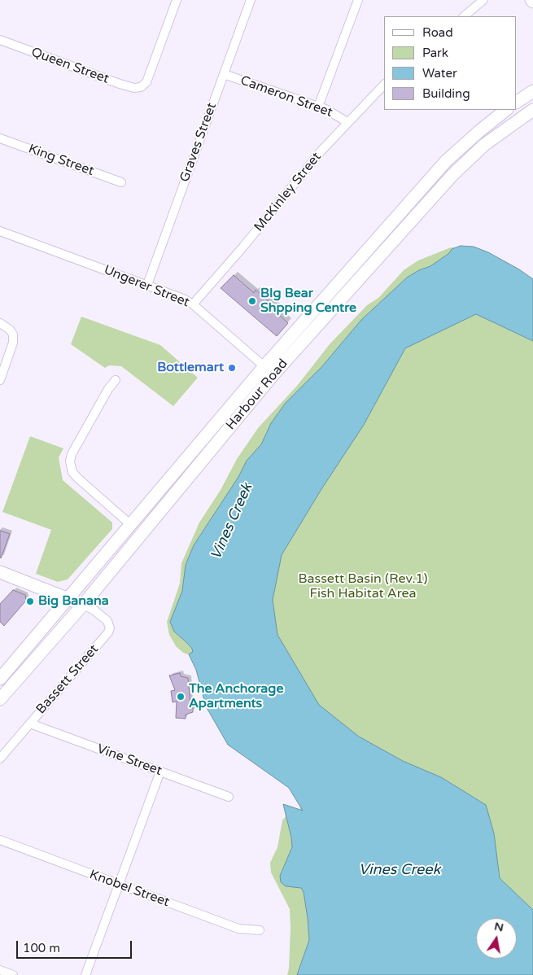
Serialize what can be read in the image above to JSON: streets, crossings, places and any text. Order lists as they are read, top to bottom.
{
  "streets": {
    "main road": ["Harbour Road"],
    "street": [
      "Queen Street",
      "Cameron Street",
      "Graves Street",
      "King Street",
      "McKinley Street",
      "Ungerer Street",
      "Bassett Street",
      "Vine Street",
      "Knobel Street"
    ]
  },
  "crossings": [
    ["Cameron Street", "Graves Street"],
    ["Cameron Street", "McKinley Street"],
    ["Graves Street", "Ungerer Street"],
    ["McKinley Street", "Ungerer Street"],
    ["Ungerer Street", "Harbour Road"],
    ["Harbour Road", "Bassett Street"],
    ["Bassett Street", "Vine Street"]
  ],
  "water": ["Vines Creek"],
  "parks": ["Bassett Basin (Rev.1) Fish Habitat Area"],
  "places": [
    "BIg Bear Shpping Centre",
    "Bottlemart",
    "Big Banana",
    "The Anchorage Apartments"
  ],
  "legend": [
    "Road",
    "Park",
    "Water",
    "Building"
  ],
  "scale_bar": "100 m",
  "north": "top"
}
